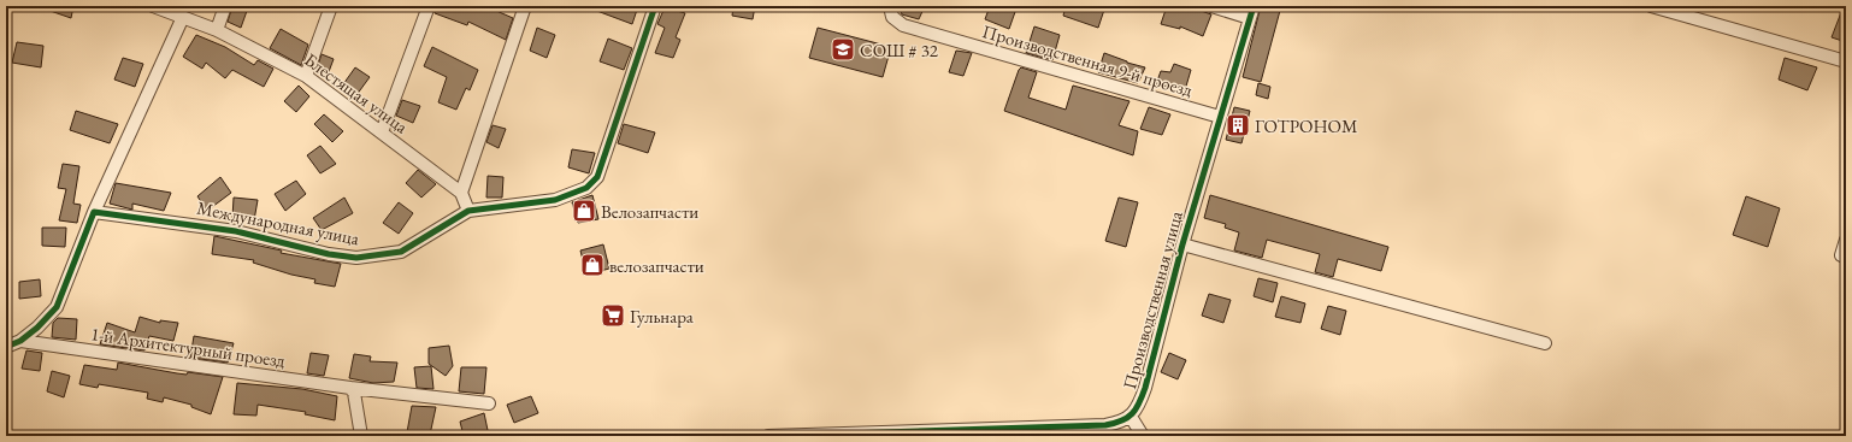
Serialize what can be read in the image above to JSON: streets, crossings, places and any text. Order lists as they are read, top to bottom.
{
  "streets": {
    "street": [
      "Производственная 9-й проезд",
      "Блестящая улица",
      "Международная улица",
      "Производственная улица",
      "1-й Архитектурный проезд"
    ]
  },
  "crossings": [
    ["Производственная 9-й проезд", "Производственная улица"]
  ],
  "places": {
    "school or university": ["СОШ # 32"],
    "building": ["ГОТРОНОМ"],
    "shop": ["Велозапчасти", "велозапчасти"],
    "supermarket": ["Гульнара"]
  }
}
